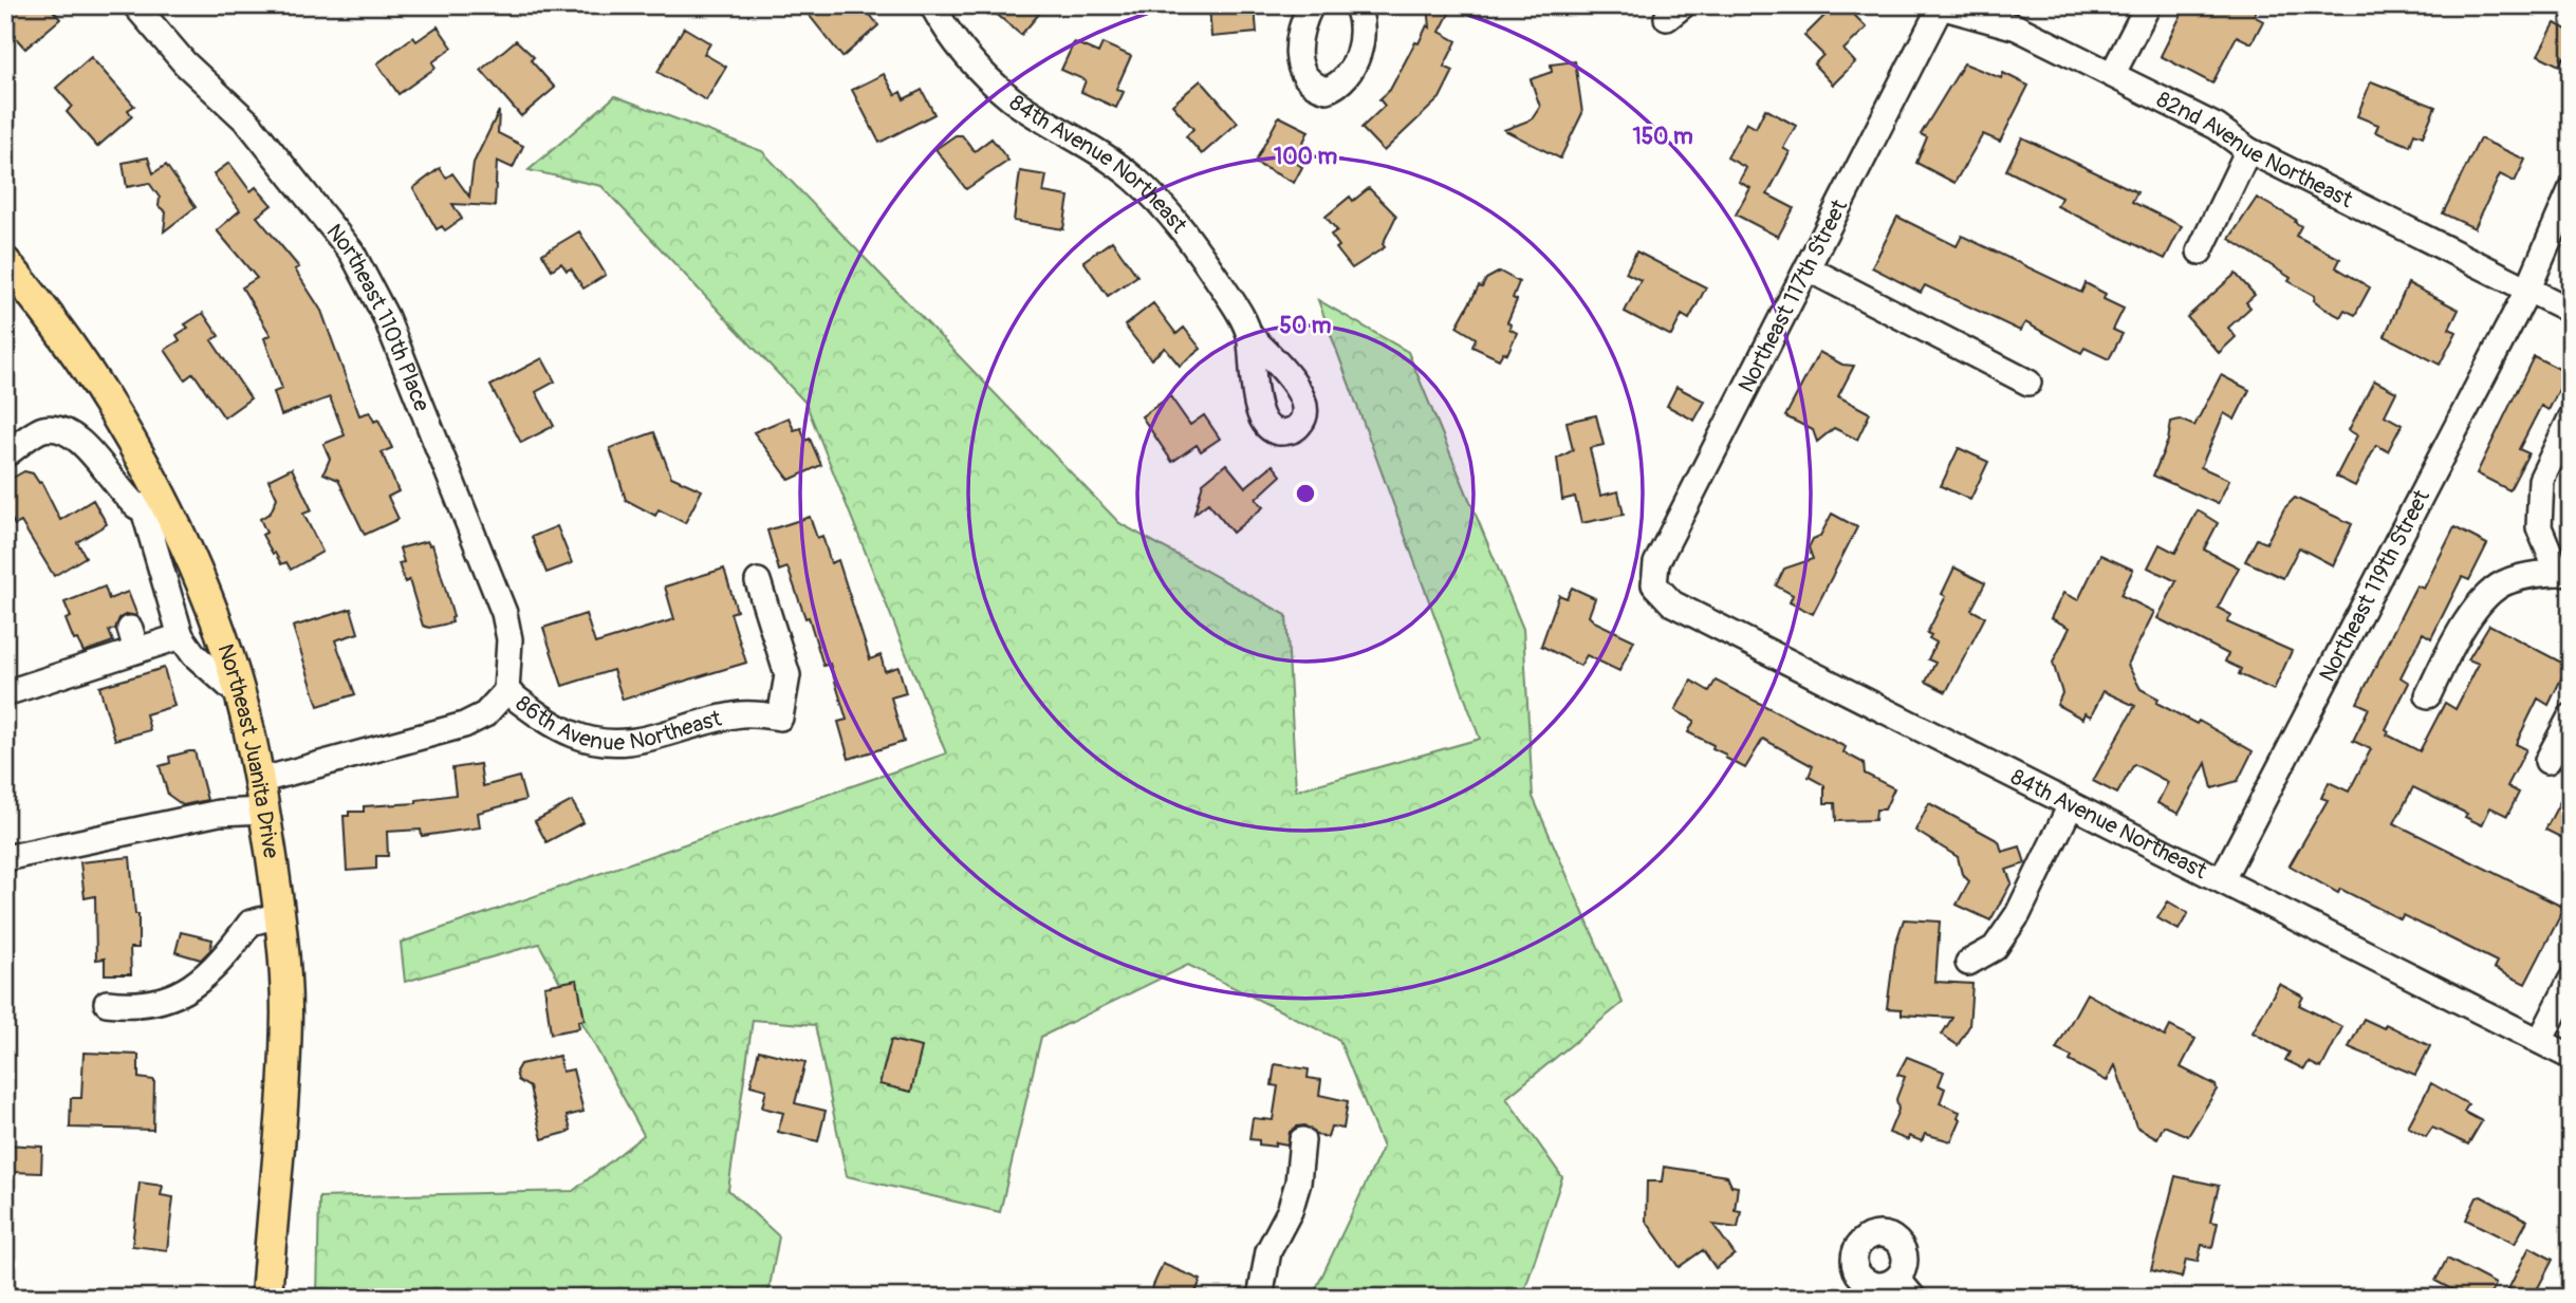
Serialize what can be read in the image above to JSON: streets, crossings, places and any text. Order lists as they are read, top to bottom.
{
  "streets": {
    "main road": ["Northeast Juanita Drive"],
    "street": [
      "82nd Avenue Northeast",
      "84th Avenue Northeast",
      "Northeast 117th Street",
      "Northeast 110th Place",
      "Northeast 119th Street",
      "86th Avenue Northeast"
    ]
  },
  "crossings": [
    ["82nd Avenue Northeast", "Northeast 117th Street"],
    ["82nd Avenue Northeast", "Northeast 119th Street"],
    ["84th Avenue Northeast", "Northeast 117th Street"],
    ["84th Avenue Northeast", "Northeast 119th Street"],
    ["Northeast 110th Place", "86th Avenue Northeast"],
    ["86th Avenue Northeast", "Northeast Juanita Drive"]
  ],
  "rings": ["150 m", "100 m", "50 m"]
}
